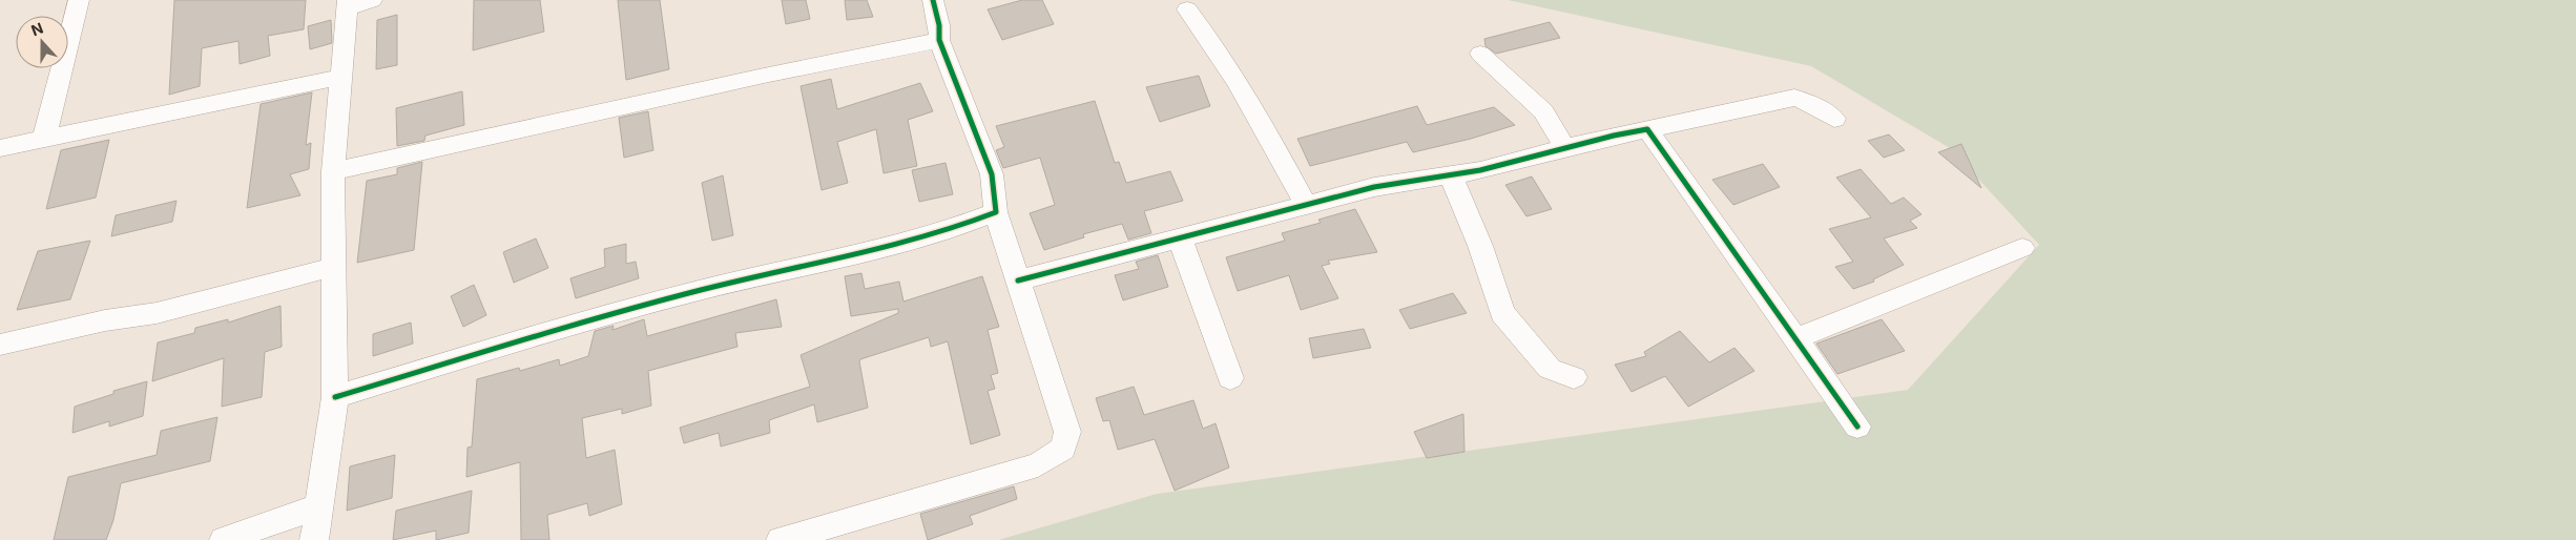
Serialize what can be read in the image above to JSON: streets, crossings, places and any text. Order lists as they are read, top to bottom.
{
  "north": "top"
}
